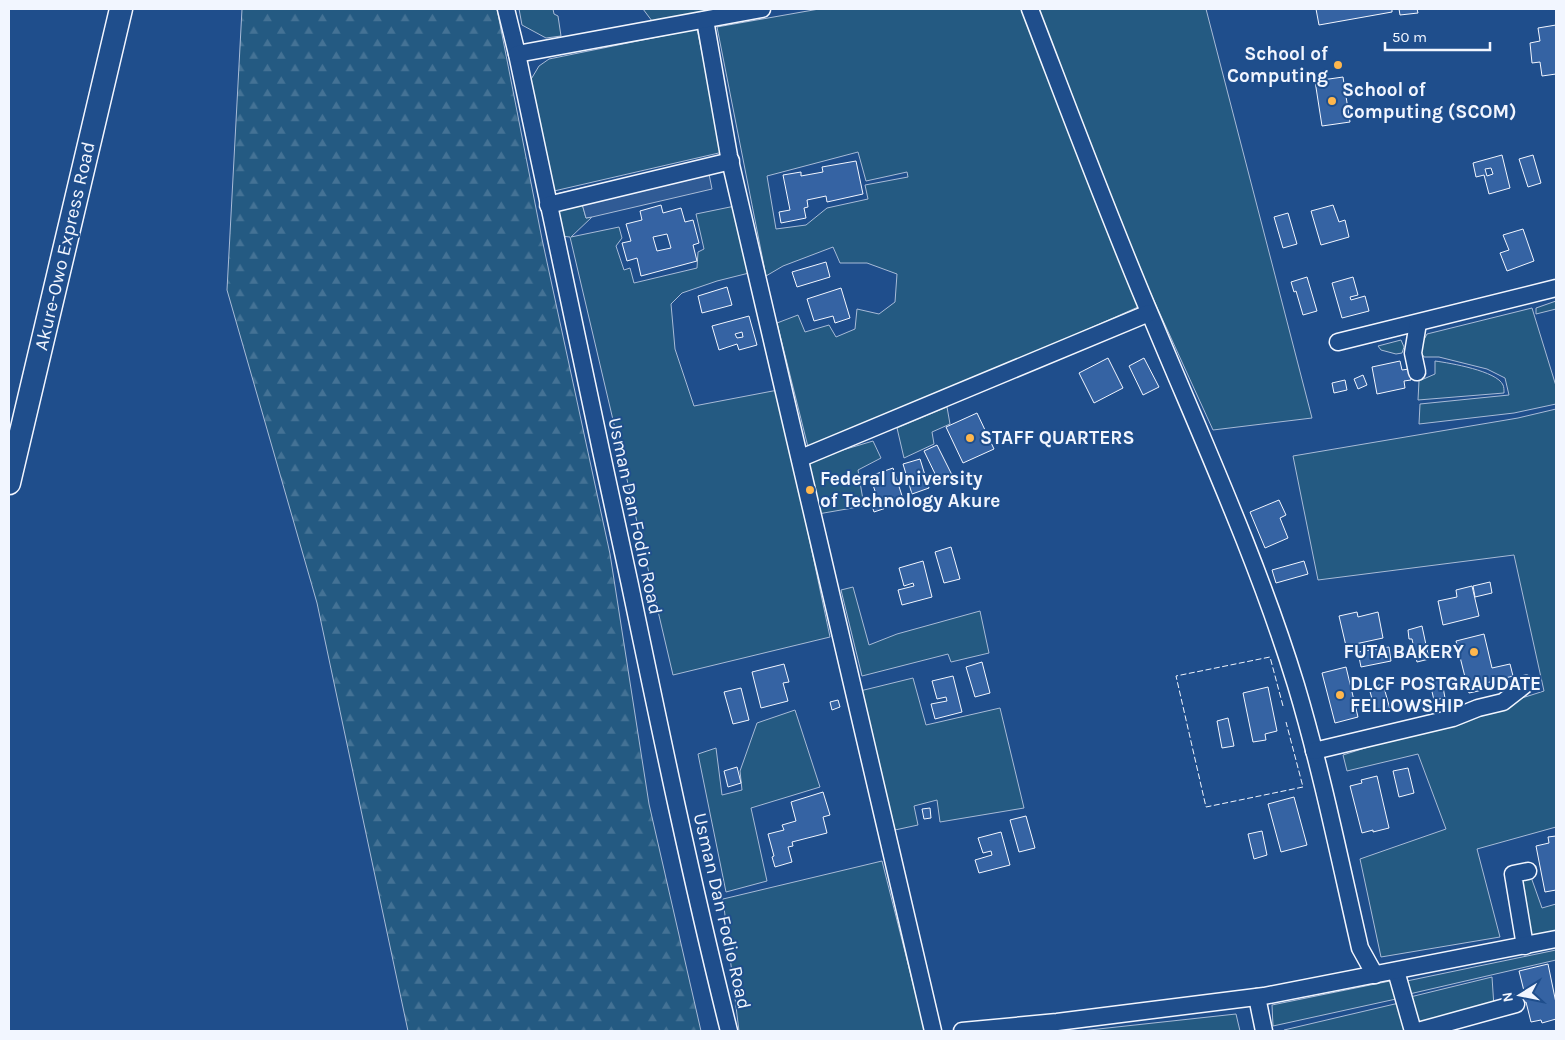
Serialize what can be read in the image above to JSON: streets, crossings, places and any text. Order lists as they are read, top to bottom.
{
  "streets": {
    "highway": ["Akure-Owo Express Road"],
    "street": ["Usman Dan Fodio Road"]
  },
  "places": [
    "School of Computing",
    "School of Computing (SCOM)",
    "STAFF QUARTERS",
    "Federal University of Technology Akure",
    "FUTA BAKERY",
    "DLCF POSTGRAUDATE FELLOWSHIP"
  ],
  "scale_bar": "50 m",
  "north": "left"
}
